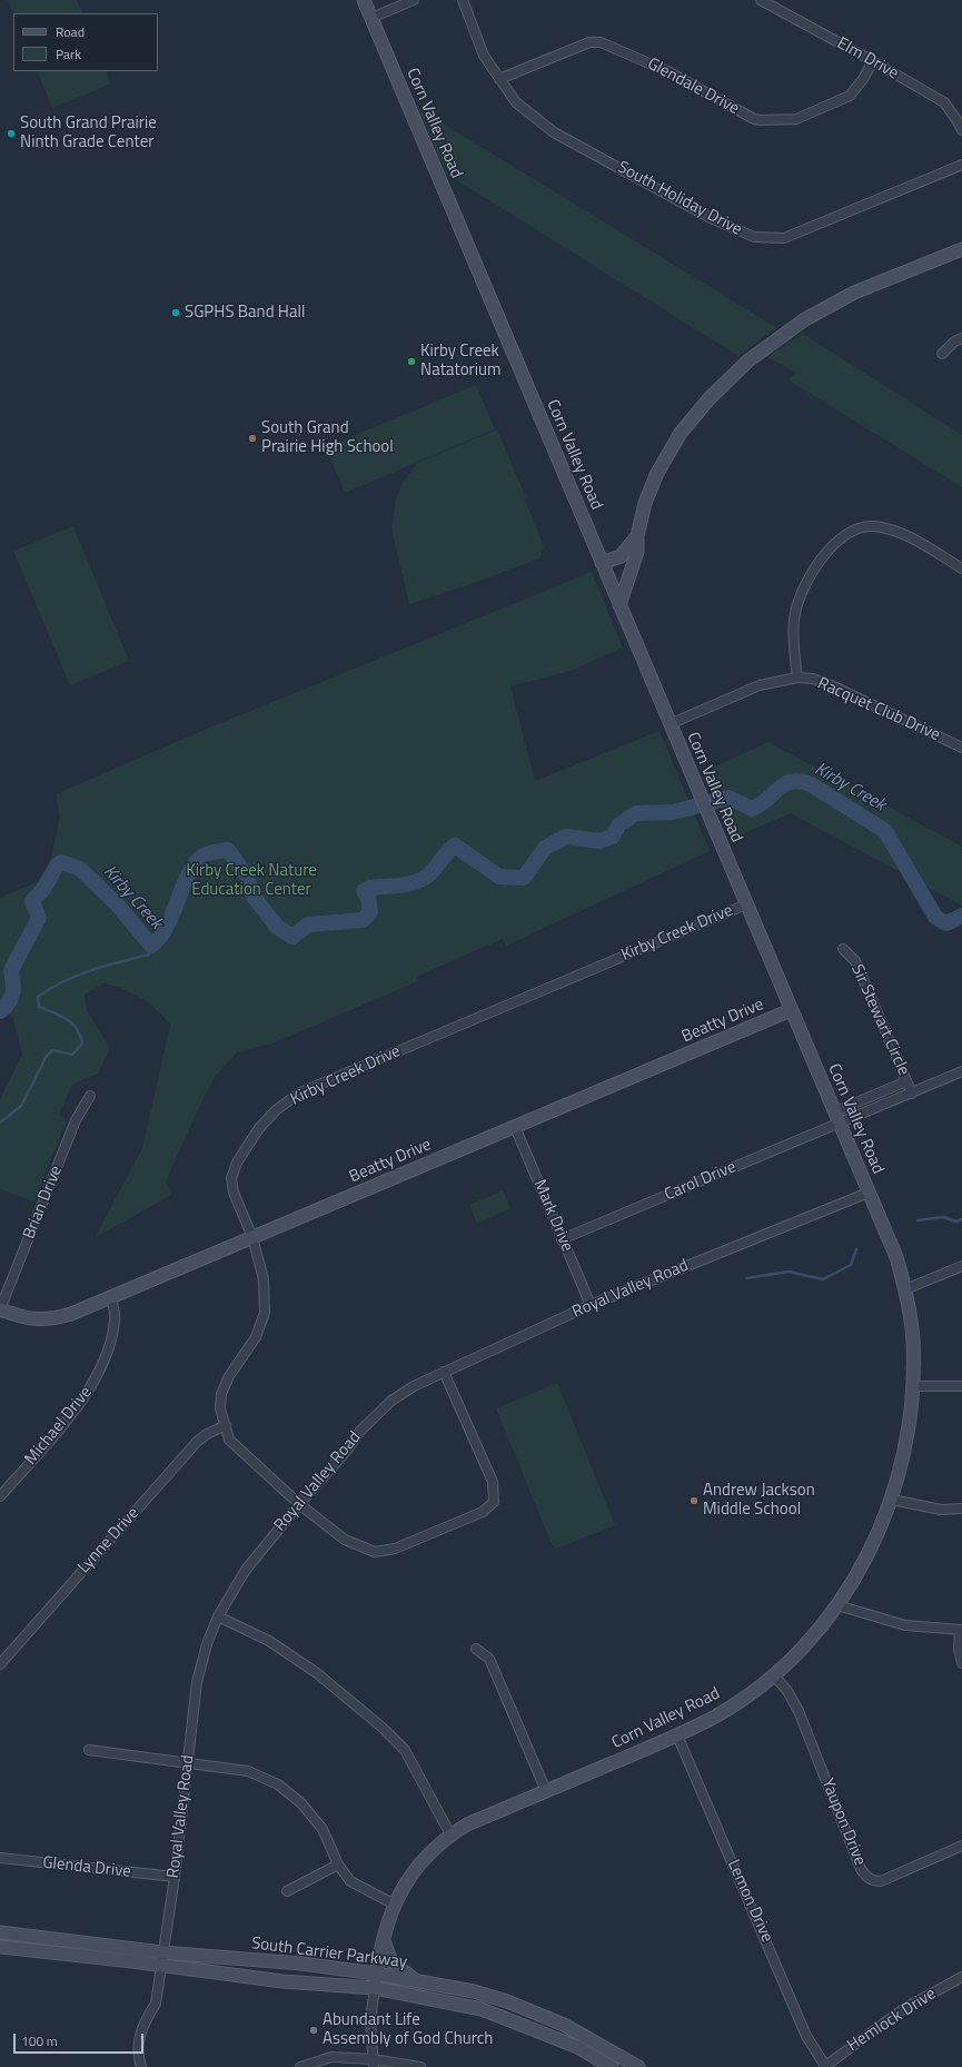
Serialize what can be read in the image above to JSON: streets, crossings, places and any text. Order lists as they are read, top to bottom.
{
  "streets": {
    "main road": ["Corn Valley Road", "Beatty Drive", "South Carrier Parkway"],
    "street": [
      "Elm Drive",
      "Glendale Drive",
      "South Holiday Drive",
      "Racquet Club Drive",
      "Kirby Creek Drive",
      "Sir Stewart Circle",
      "Carol Drive",
      "Brian Drive",
      "Mark Drive",
      "Royal Valley Road",
      "Michael Drive",
      "Lynne Drive",
      "Yaupon Drive",
      "Glenda Drive",
      "Lemon Drive",
      "Hemlock Drive"
    ]
  },
  "crossings": [
    ["Elm Drive", "Glendale Drive"],
    ["Glendale Drive", "South Holiday Drive"],
    ["Corn Valley Road", "Racquet Club Drive"],
    ["Corn Valley Road", "Kirby Creek Drive"],
    ["Corn Valley Road", "Beatty Drive"],
    ["Corn Valley Road", "Carol Drive"],
    ["Corn Valley Road", "Royal Valley Road"],
    ["Corn Valley Road", "Yaupon Drive"],
    ["Corn Valley Road", "Lemon Drive"],
    ["Corn Valley Road", "South Carrier Parkway"],
    ["Kirby Creek Drive", "Beatty Drive"],
    ["Kirby Creek Drive", "Royal Valley Road"],
    ["Kirby Creek Drive", "Lynne Drive"],
    ["Sir Stewart Circle", "Carol Drive"],
    ["Beatty Drive", "Brian Drive"],
    ["Beatty Drive", "Mark Drive"],
    ["Beatty Drive", "Michael Drive"],
    ["Carol Drive", "Mark Drive"],
    ["Mark Drive", "Royal Valley Road"],
    ["Royal Valley Road", "Glenda Drive"],
    ["Royal Valley Road", "South Carrier Parkway"],
    ["Lemon Drive", "Hemlock Drive"]
  ],
  "water": ["Kirby Creek"],
  "parks": ["Kirby Creek Nature Education Center"],
  "places": [
    "South Grand Prairie Ninth Grade Center",
    "SGPHS Band Hall",
    "Kirby Creek Natatorium",
    "South Grand Prairie High School",
    "Andrew Jackson Middle School",
    "Abundant Life Assembly of God Church"
  ],
  "legend": ["Road", "Park"],
  "scale_bar": "100 m"
}
